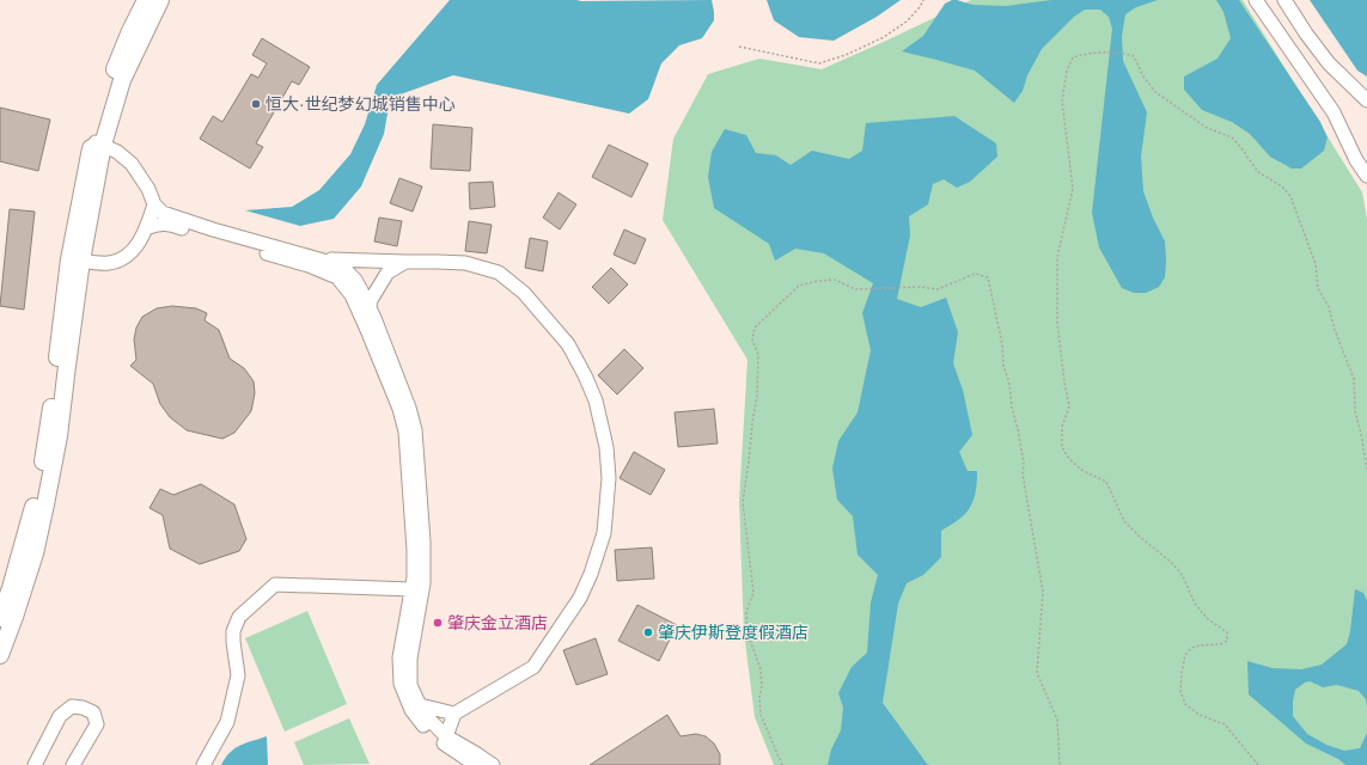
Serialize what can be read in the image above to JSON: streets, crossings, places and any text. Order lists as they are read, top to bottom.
{
  "places": ["恒大·世纪梦幻城销售中心", "肇庆金立酒店", "肇庆伊斯登度假酒店"]
}
